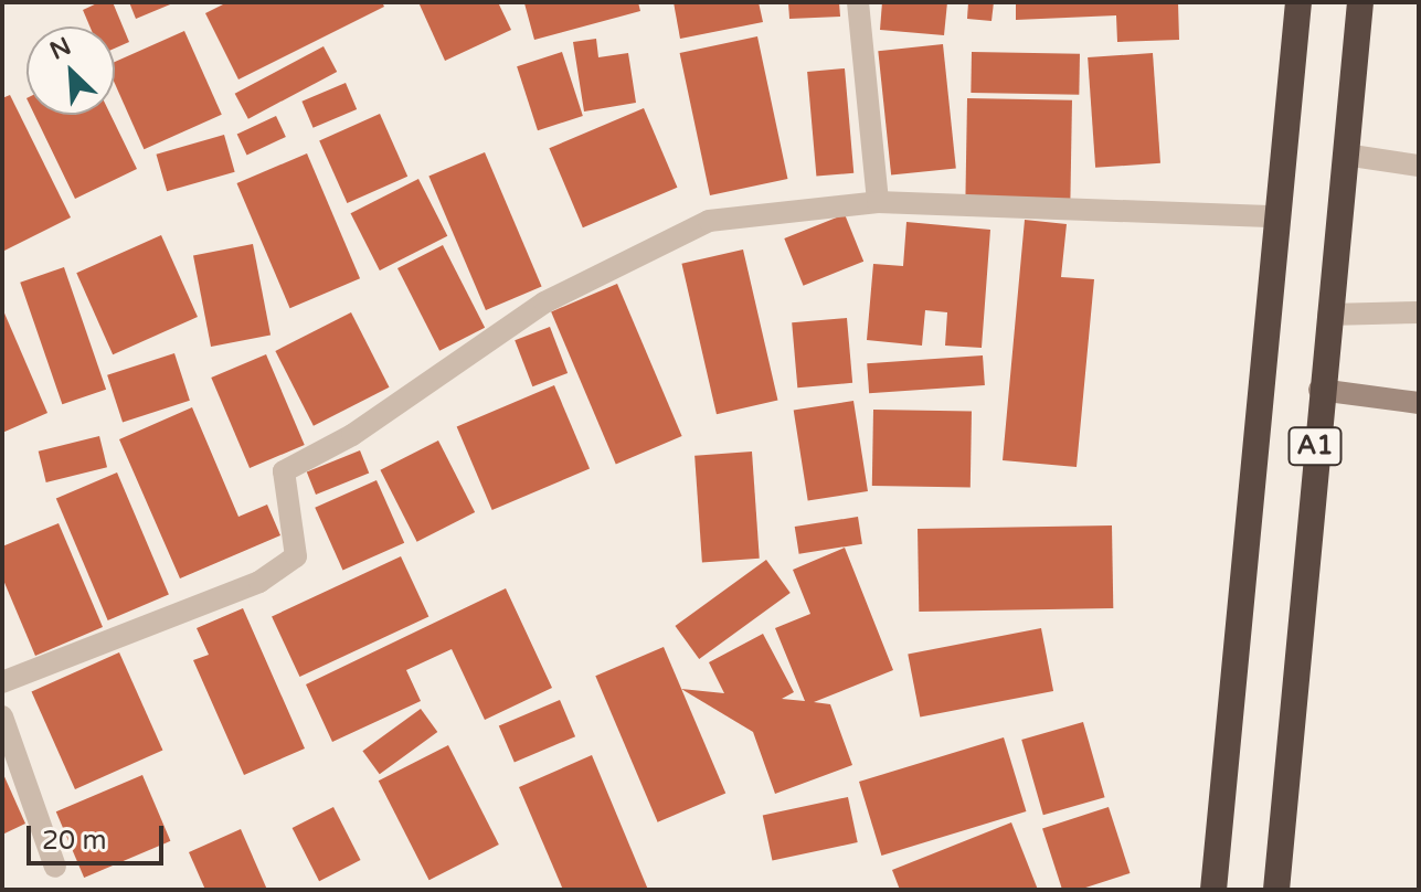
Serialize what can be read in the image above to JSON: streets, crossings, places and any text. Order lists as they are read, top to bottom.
{
  "streets": {
    "highway": ["A1"]
  },
  "scale_bar": "20 m",
  "north": "top left"
}
